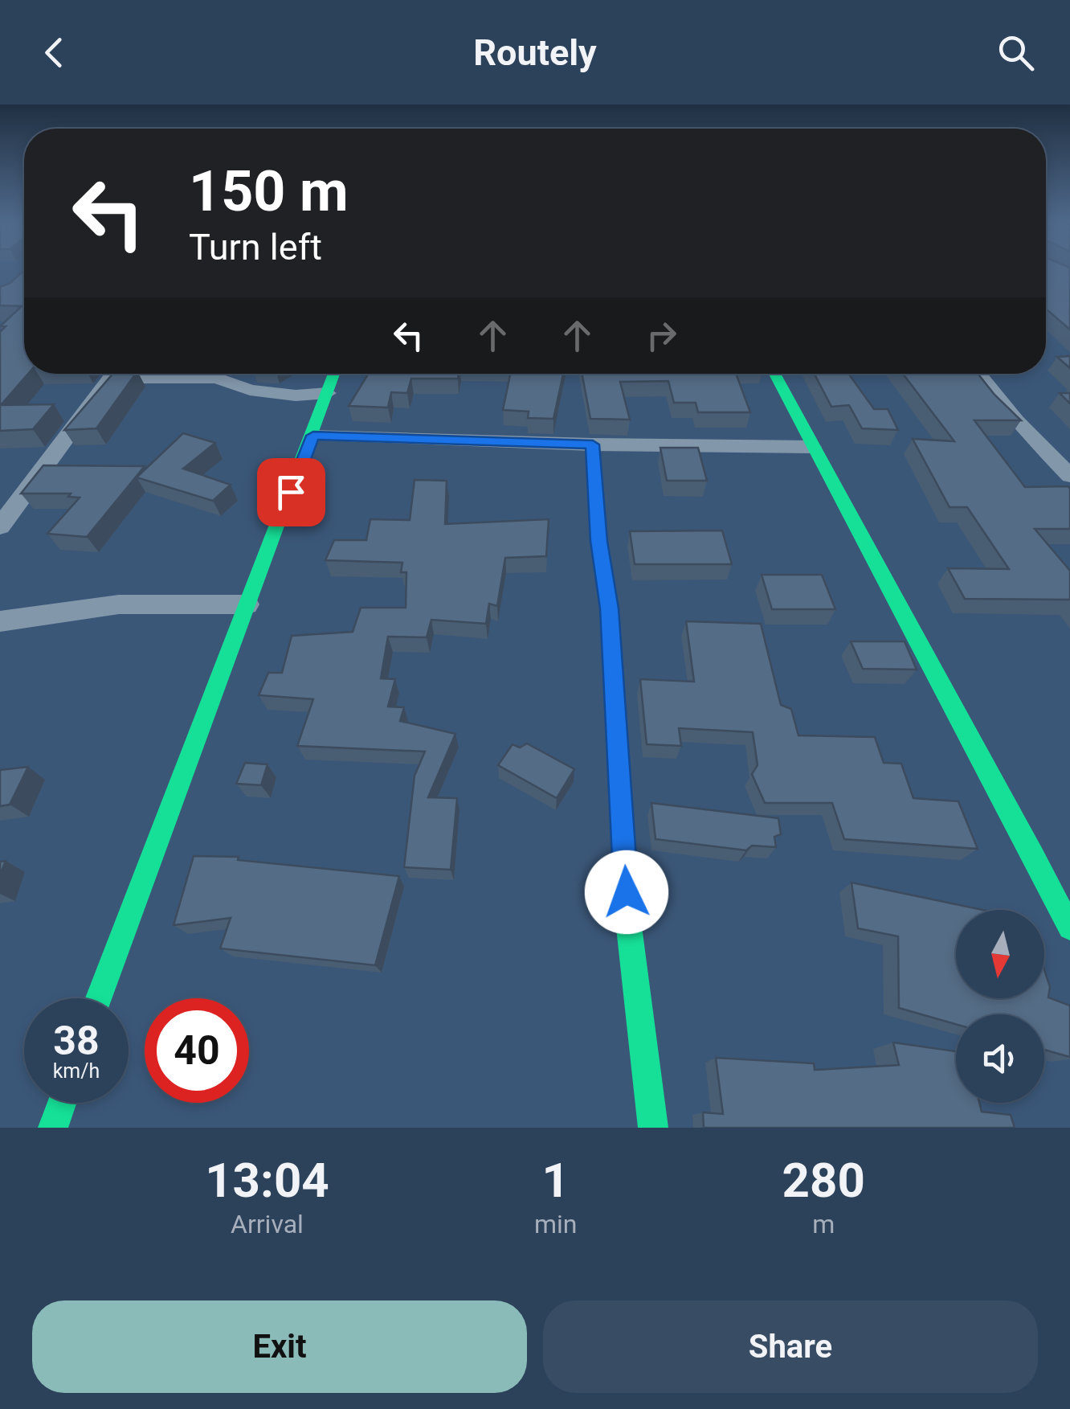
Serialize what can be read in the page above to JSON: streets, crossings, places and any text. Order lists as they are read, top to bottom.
{
  "north": "bottom",
  "page": {
    "header": "Routely",
    "turn": ["150 m", "Turn left"],
    "speed": "38 km/h",
    "limit": "40",
    "eta": [
      "13:04",
      "Arrival",
      "1",
      "min",
      "280",
      "m"
    ],
    "buttons": ["Exit", "Share"]
  }
}
